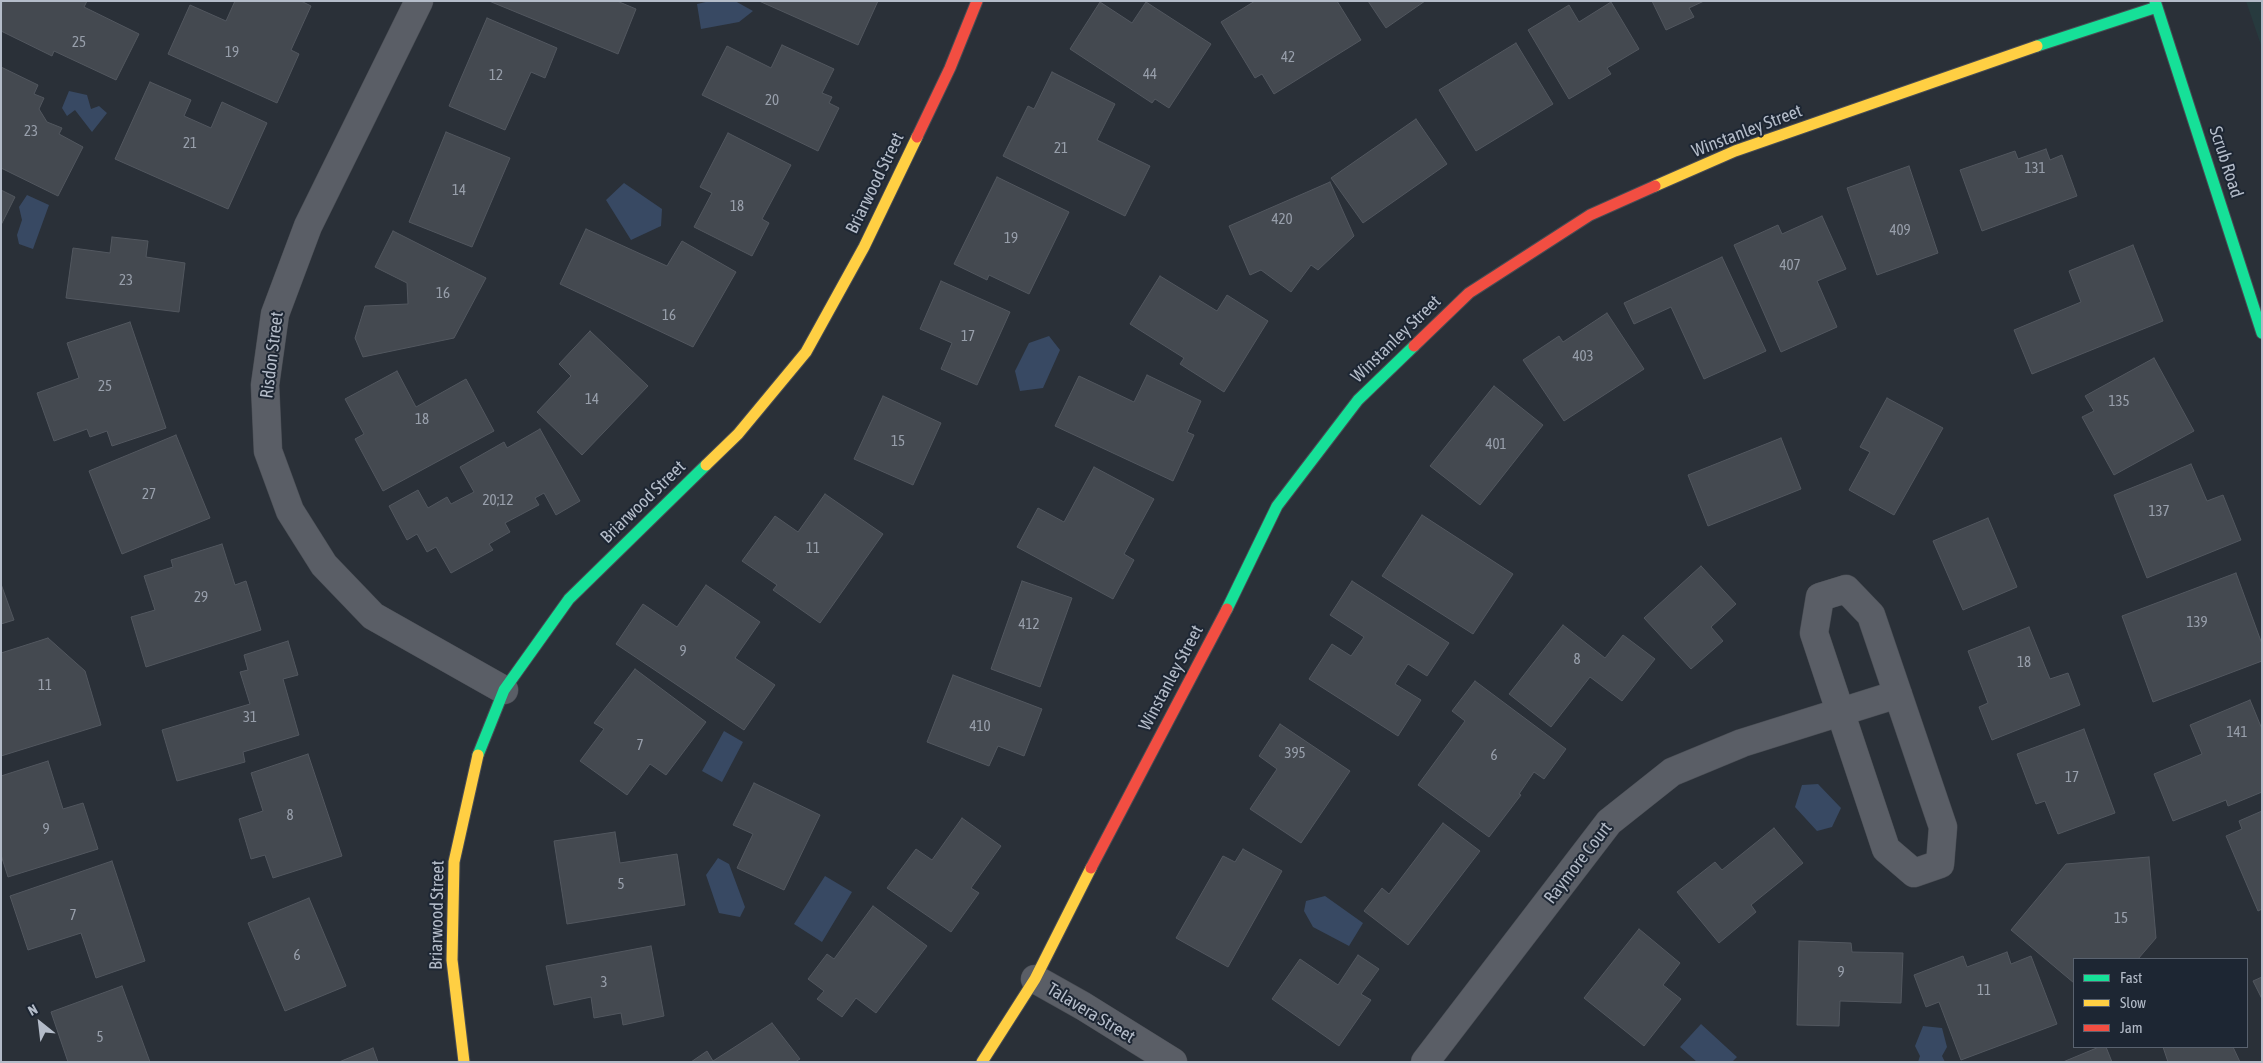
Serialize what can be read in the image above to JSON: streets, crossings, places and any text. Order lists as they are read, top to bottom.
{
  "streets": {
    "street": [
      "Winstanley Street",
      "Scrub Road",
      "Briarwood Street",
      "Risdon Street",
      "Raymore Court",
      "Talavera Street"
    ]
  },
  "crossings": [
    ["Winstanley Street", "Scrub Road"],
    ["Winstanley Street", "Talavera Street"],
    ["Briarwood Street", "Risdon Street"]
  ],
  "house_numbers": [
    "25",
    "19",
    "42",
    "44",
    "12",
    "20",
    "23",
    "21",
    "21",
    "131",
    "14",
    "18",
    "420",
    "409",
    "19",
    "407",
    "23",
    "16",
    "16",
    "17",
    "403",
    "25",
    "14",
    "135",
    "18",
    "15",
    "401",
    "27",
    "20;12",
    "137",
    "11",
    "29",
    "139",
    "412",
    "9",
    "8",
    "18",
    "11",
    "31",
    "410",
    "141",
    "7",
    "395",
    "6",
    "17",
    "8",
    "9",
    "5",
    "7",
    "15",
    "6",
    "9",
    "3",
    "11",
    "5"
  ],
  "legend": ["Fast", "Slow", "Jam"],
  "north": "top left"
}
